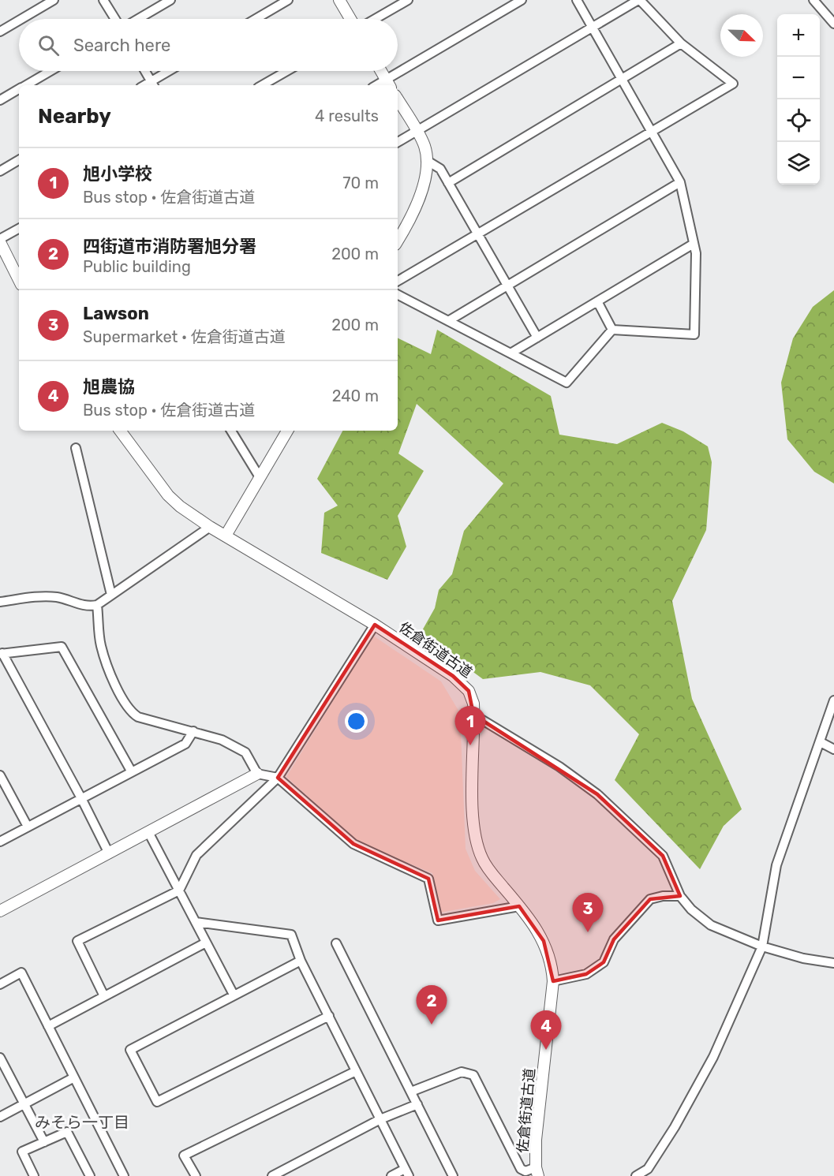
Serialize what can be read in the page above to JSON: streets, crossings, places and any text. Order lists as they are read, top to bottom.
{
  "streets": {
    "street": ["佐倉街道古道"]
  },
  "districts": ["みそら一丁目"],
  "north": "bottom right",
  "page": {
    "map_buttons": ["+", "−"],
    "search": "Search here",
    "heading": ["Nearby", "4 results"],
    "list": [
      {
        "mark": "1",
        "name": "旭小学校",
        "note": "Bus stop · 佐倉街道古道",
        "value": "70 m"
      },
      {
        "mark": "2",
        "name": "四街道市消防署旭分署",
        "note": "Public building",
        "value": "200 m"
      },
      {
        "mark": "3",
        "name": "Lawson",
        "note": "Supermarket · 佐倉街道古道",
        "value": "200 m"
      },
      {
        "mark": "4",
        "name": "旭農協",
        "note": "Bus stop · 佐倉街道古道",
        "value": "240 m"
      }
    ],
    "pins": [
      "1",
      "3",
      "2",
      "4"
    ]
  }
}
